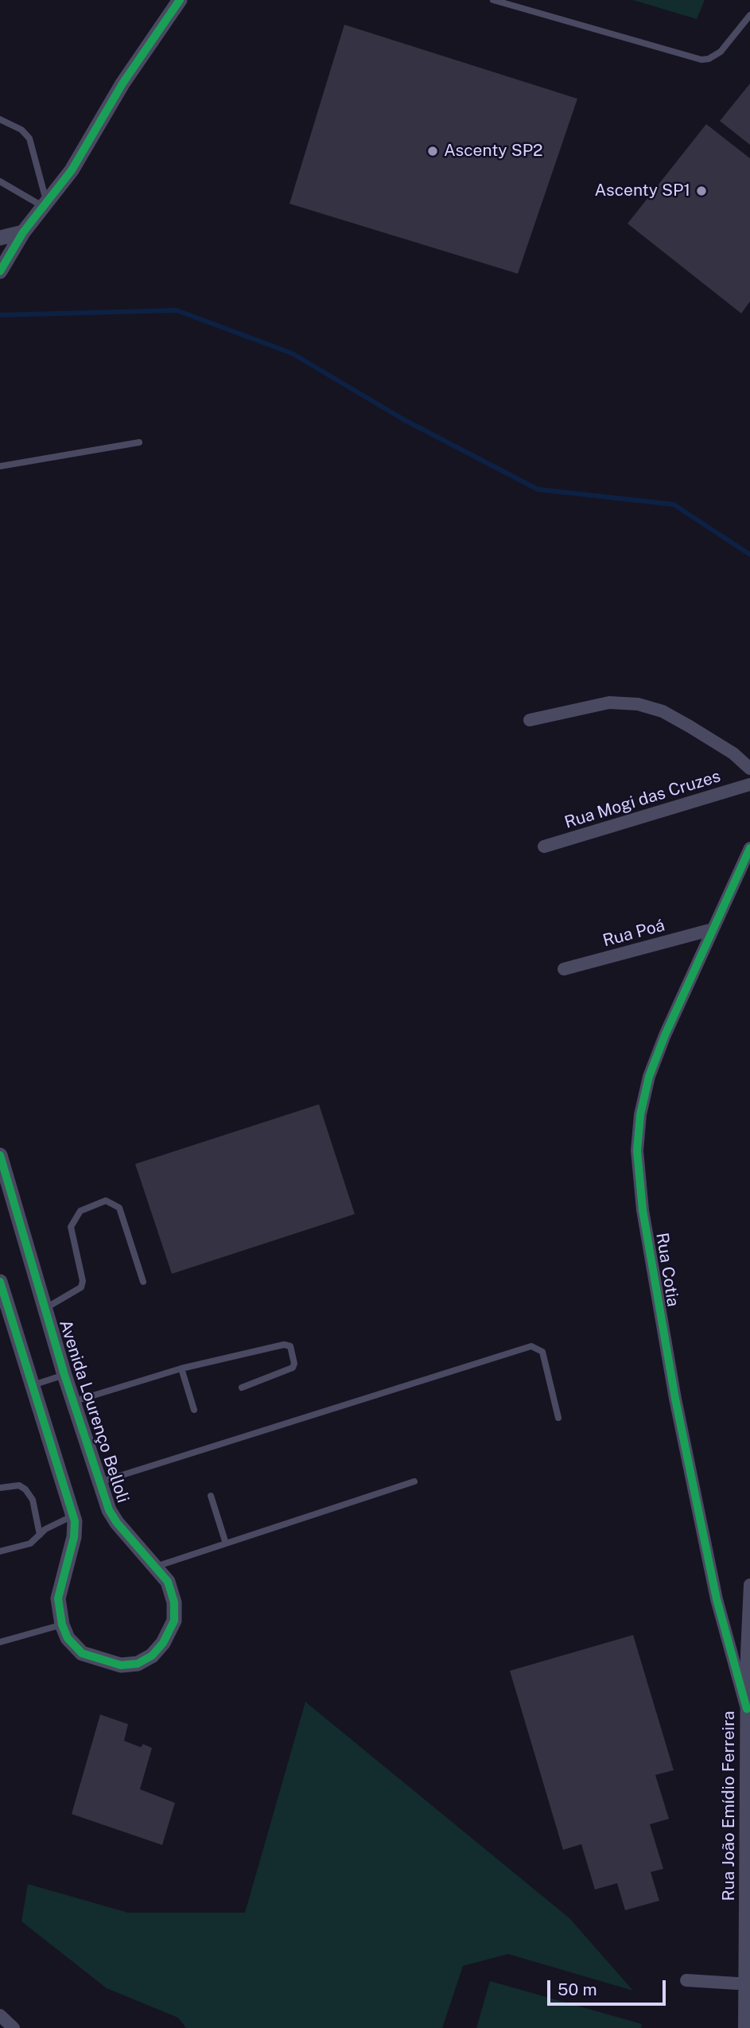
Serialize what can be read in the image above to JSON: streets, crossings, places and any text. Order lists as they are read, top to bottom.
{
  "streets": {
    "street": [
      "Rua Mogi das Cruzes",
      "Rua Poá",
      "Rua Cotia",
      "Avenida Lourenço Belloli",
      "Rua João Emídio Ferreira"
    ]
  },
  "crossings": [
    ["Rua Poá", "Rua Cotia"],
    ["Rua Cotia", "Rua João Emídio Ferreira"]
  ],
  "places": ["Ascenty SP2", "Ascenty SP1"],
  "scale_bar": "50 m"
}
